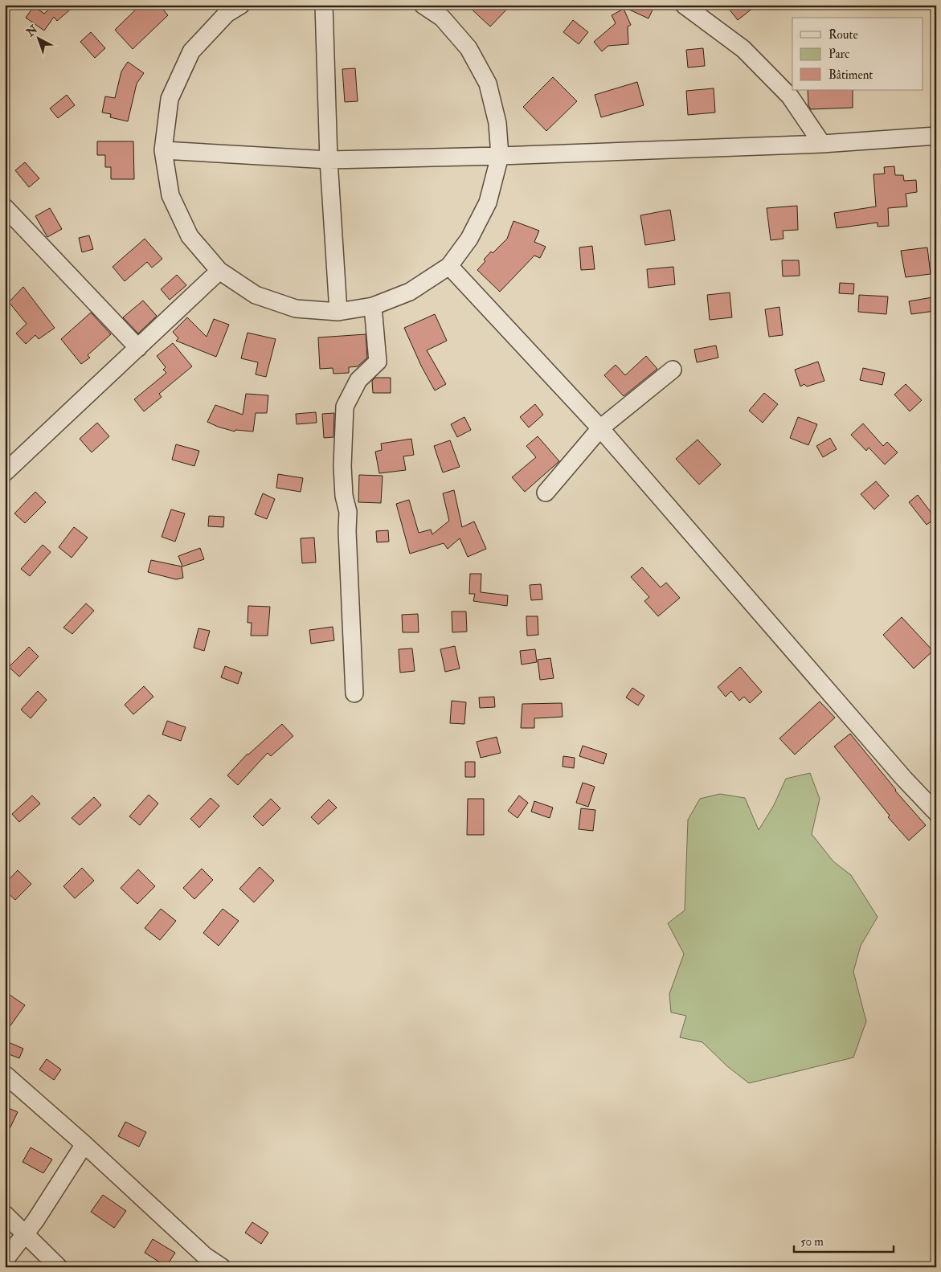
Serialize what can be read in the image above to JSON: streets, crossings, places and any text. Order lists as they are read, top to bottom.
{
  "legend": ["Route", "Parc", "Bâtiment"],
  "scale_bar": "50 m",
  "north": "top left"
}
